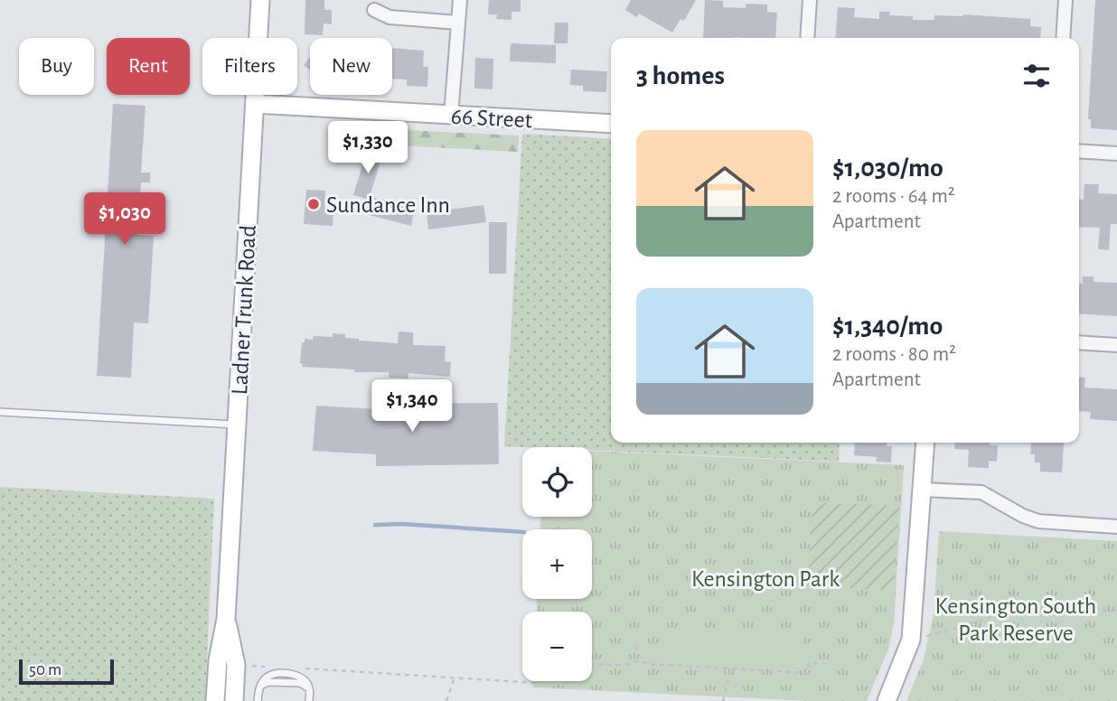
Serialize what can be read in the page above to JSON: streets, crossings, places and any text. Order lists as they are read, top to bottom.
{
  "streets": {
    "main road": ["66 Street", "Ladner Trunk Road"]
  },
  "crossings": [
    ["66 Street", "Ladner Trunk Road"]
  ],
  "parks": ["Kensington Park", "Kensington South Park Reserve"],
  "places": ["Sundance Inn"],
  "scale_bar": "50 m",
  "page": {
    "chip": [
      "Buy",
      "Rent",
      "Filters",
      "New"
    ],
    "heading": "3 homes",
    "list": [
      {
        "name": "$1,030/mo",
        "note": "2 rooms · 64 m² · Apartment"
      },
      {
        "name": "$1,340/mo",
        "note": "2 rooms · 80 m² · Apartment"
      }
    ],
    "price": ["$1,330", "$1,030", "$1,340"],
    "map_buttons": ["+", "−"],
    "scale": "50 m"
  }
}
